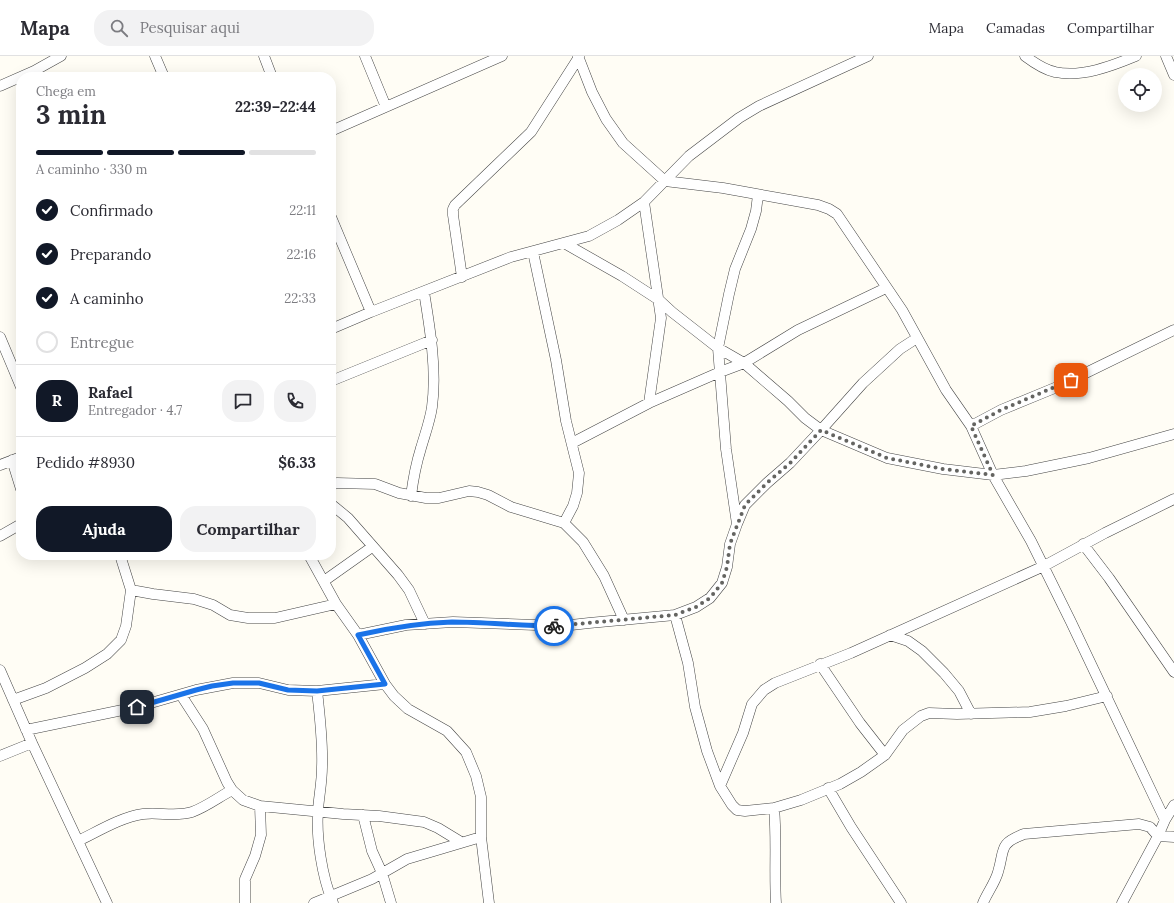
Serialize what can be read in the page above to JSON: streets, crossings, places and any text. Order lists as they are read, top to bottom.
{
  "page": {
    "header": "Mapa",
    "search": "Pesquisar aqui",
    "nav": ["Mapa", "Camadas", "Compartilhar"],
    "heading": ["3 min", "Chega em", "22:39–22:44"],
    "panel": [
      "Rafael",
      "Entregador · 4.7",
      "Pedido #8930",
      "$6.33"
    ],
    "bar": "A caminho · 330 m",
    "list": [
      ["Confirmado", "22:11"],
      ["Preparando", "22:16"],
      ["A caminho", "22:33"],
      "Entregue"
    ],
    "round": "R",
    "buttons": ["Ajuda", "Compartilhar"]
  }
}
